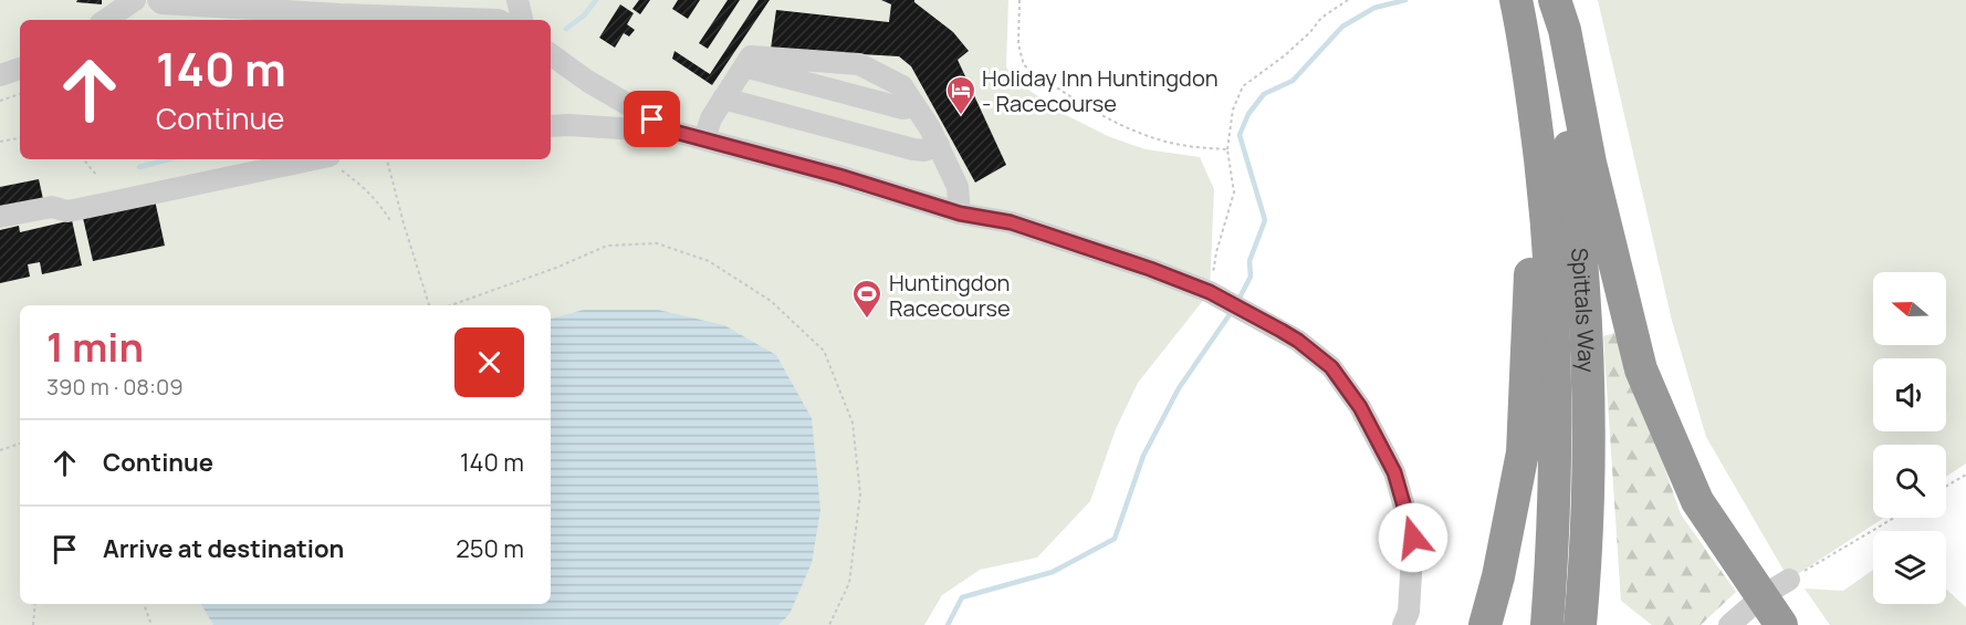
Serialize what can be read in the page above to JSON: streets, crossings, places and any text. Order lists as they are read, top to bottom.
{
  "streets": {
    "highway": ["Spittals Way"]
  },
  "places": {
    "hotel": ["Holiday Inn Huntingdon - Racecourse"],
    "sports": ["Huntingdon Racecourse"]
  },
  "north": "left",
  "page": {
    "turn": ["140 m", "Continue"],
    "heading": ["1 min", "390 m · 08:09"],
    "list": [
      {
        "name": "Continue",
        "value": "140 m"
      },
      {
        "name": "Arrive at destination",
        "value": "250 m"
      }
    ]
  }
}
